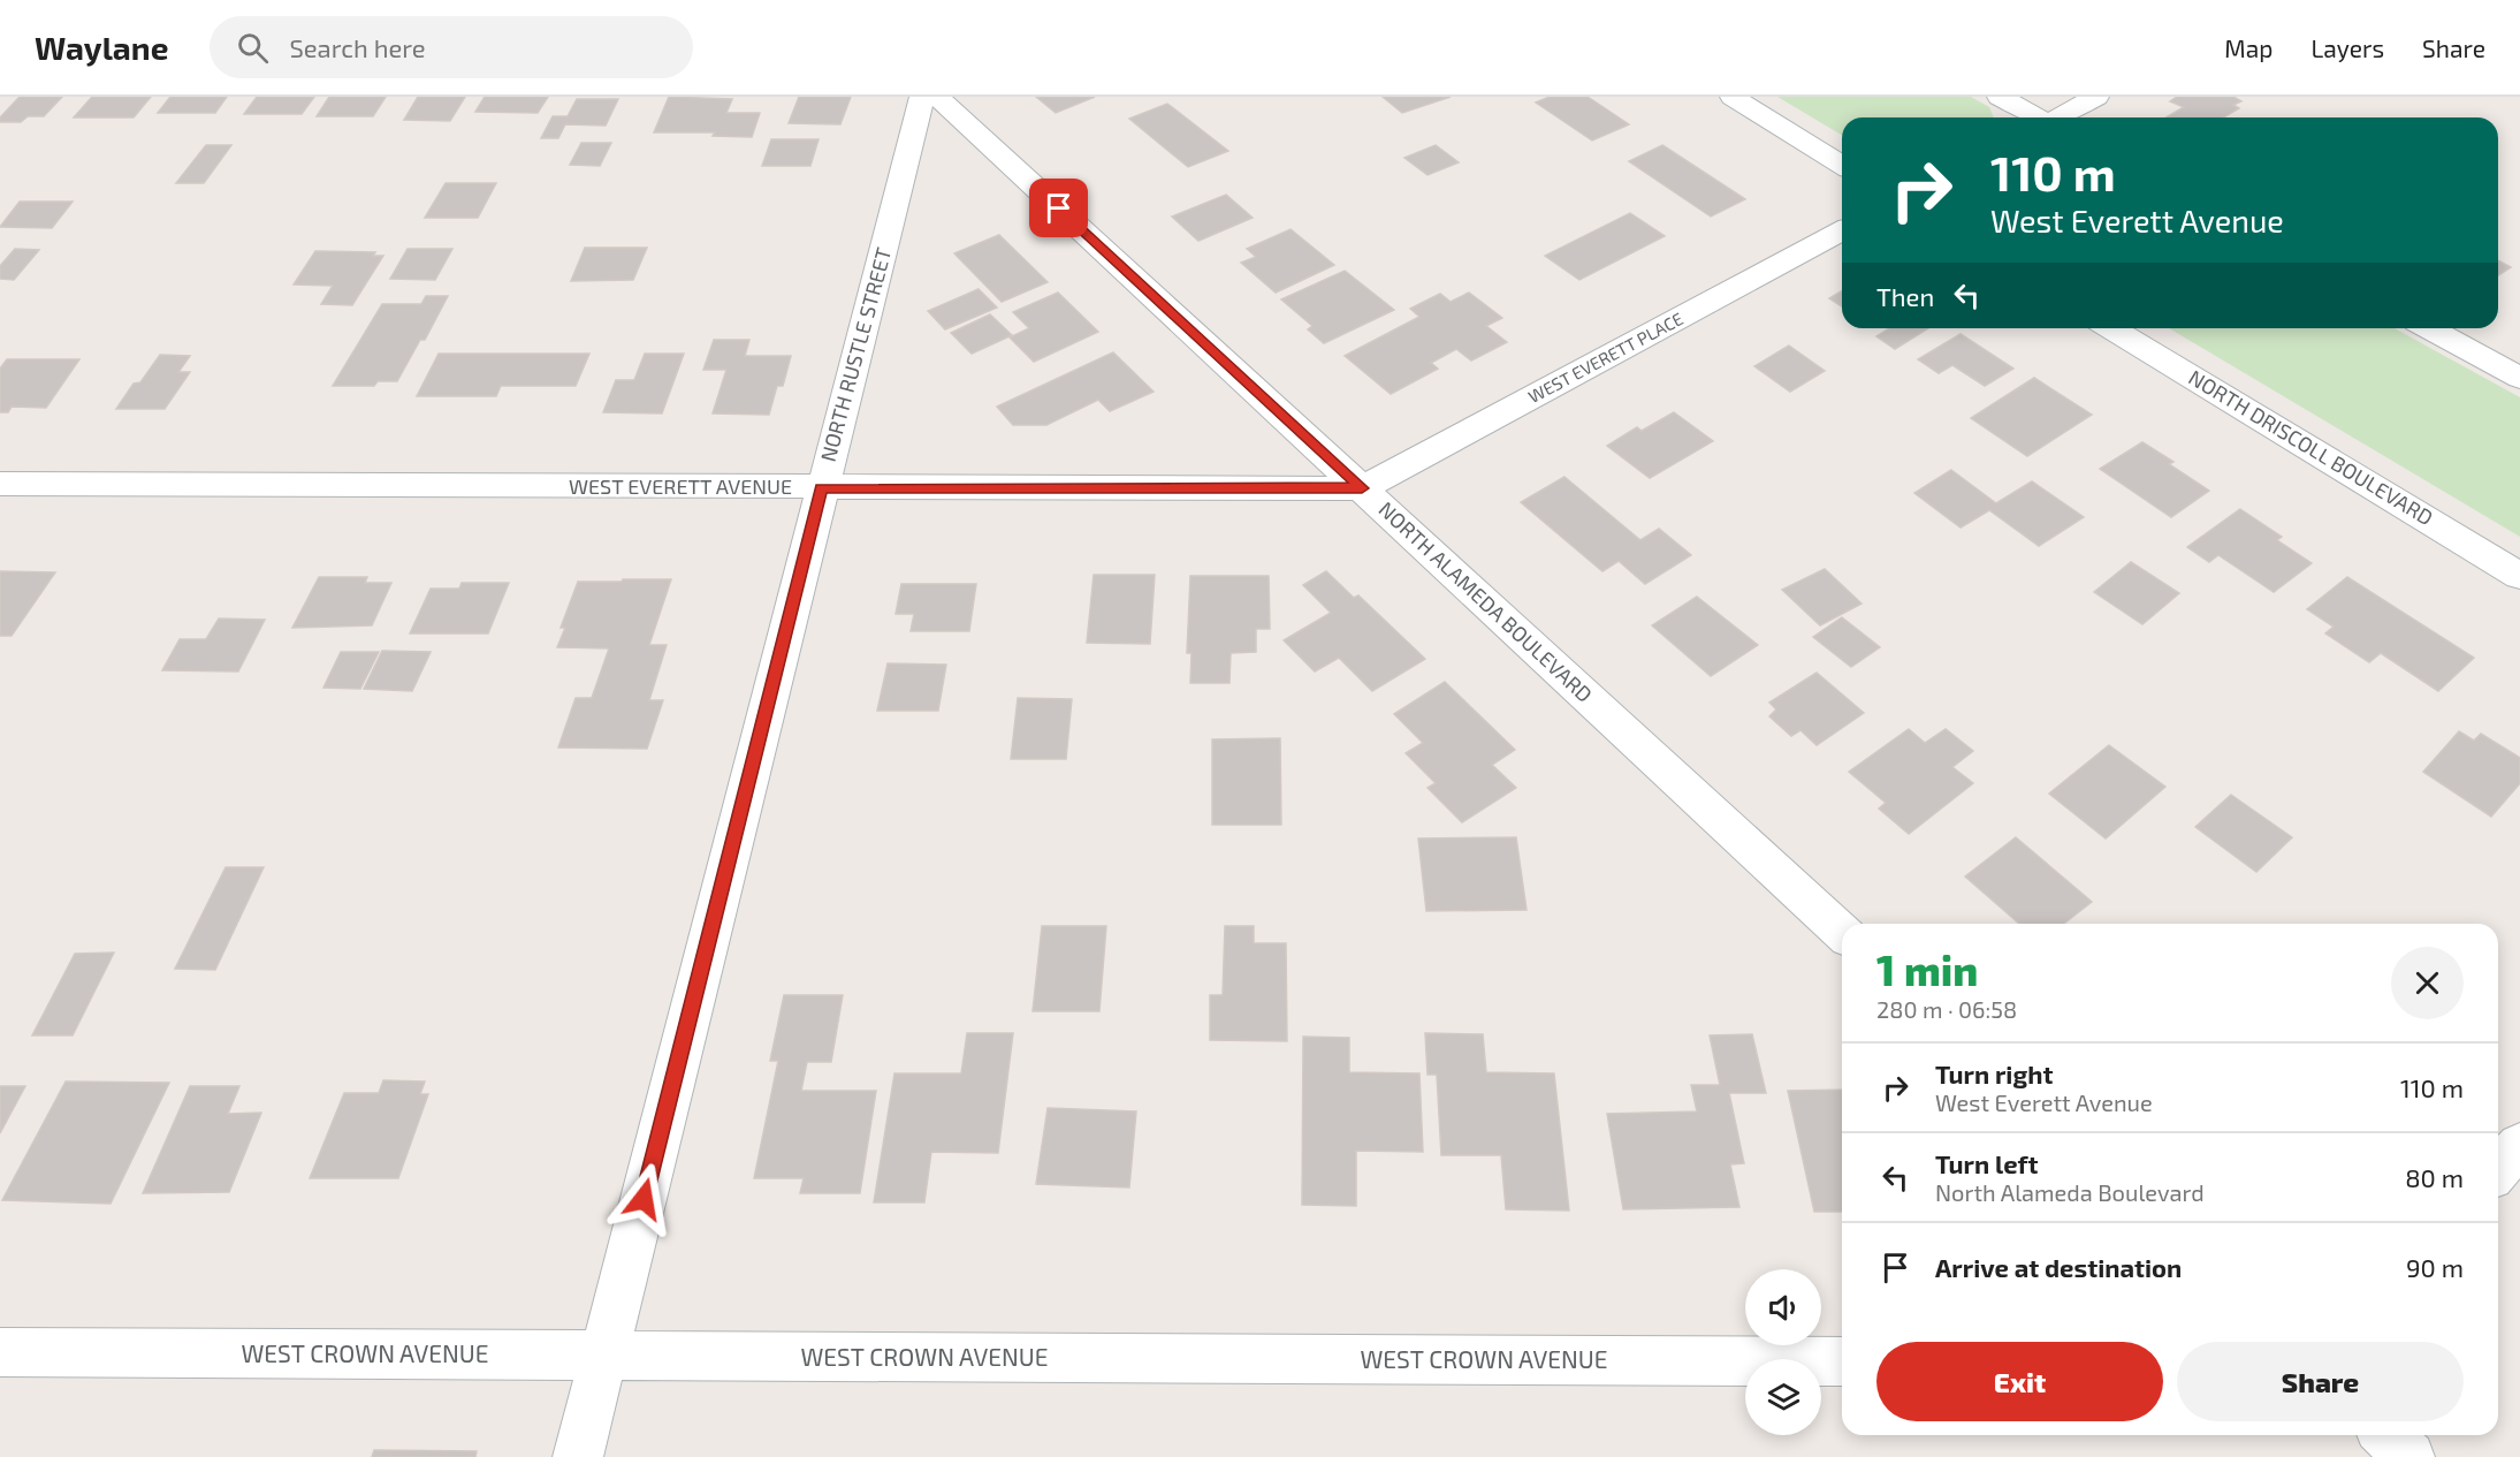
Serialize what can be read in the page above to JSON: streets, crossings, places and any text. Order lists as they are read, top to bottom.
{
  "streets": {
    "street": [
      "NORTH RUSTLE STREET",
      "WEST EVERETT PLACE",
      "NORTH DRISCOLL BOULEVARD",
      "WEST EVERETT AVENUE",
      "NORTH ALAMEDA BOULEVARD",
      "WEST CROWN AVENUE"
    ]
  },
  "crossings": [
    ["NORTH RUSTLE STREET", "WEST EVERETT AVENUE"],
    ["NORTH RUSTLE STREET", "WEST CROWN AVENUE"],
    ["WEST EVERETT PLACE", "WEST EVERETT AVENUE"],
    ["WEST EVERETT PLACE", "NORTH ALAMEDA BOULEVARD"],
    ["WEST EVERETT AVENUE", "NORTH ALAMEDA BOULEVARD"]
  ],
  "page": {
    "header": "Waylane",
    "search": "Search here",
    "nav": ["Map", "Layers", "Share"],
    "turn": ["110 m", "West Everett Avenue"],
    "then": "Then",
    "heading": ["1 min", "280 m · 06:58"],
    "list": [
      {
        "name": "Turn right",
        "note": "West Everett Avenue",
        "value": "110 m"
      },
      {
        "name": "Turn left",
        "note": "North Alameda Boulevard",
        "value": "80 m"
      },
      {
        "name": "Arrive at destination",
        "value": "90 m"
      }
    ],
    "buttons": ["Exit", "Share"]
  }
}
